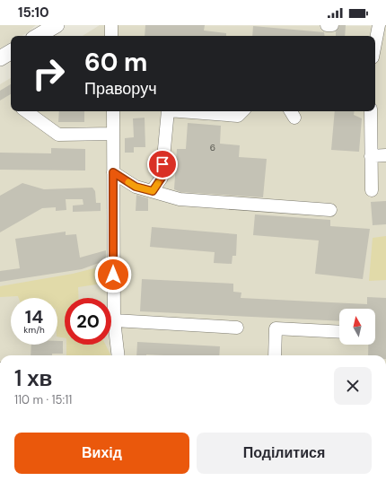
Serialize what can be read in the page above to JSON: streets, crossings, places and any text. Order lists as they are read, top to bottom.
{
  "house_numbers": ["6"],
  "north": "top",
  "page": {
    "status": "15:10",
    "turn": ["60 m", "Праворуч"],
    "speed": "14 km/h",
    "limit": "20",
    "heading": ["1 хв", "110 m · 15:11"],
    "buttons": ["Вихід", "Поділитися"]
  }
}
